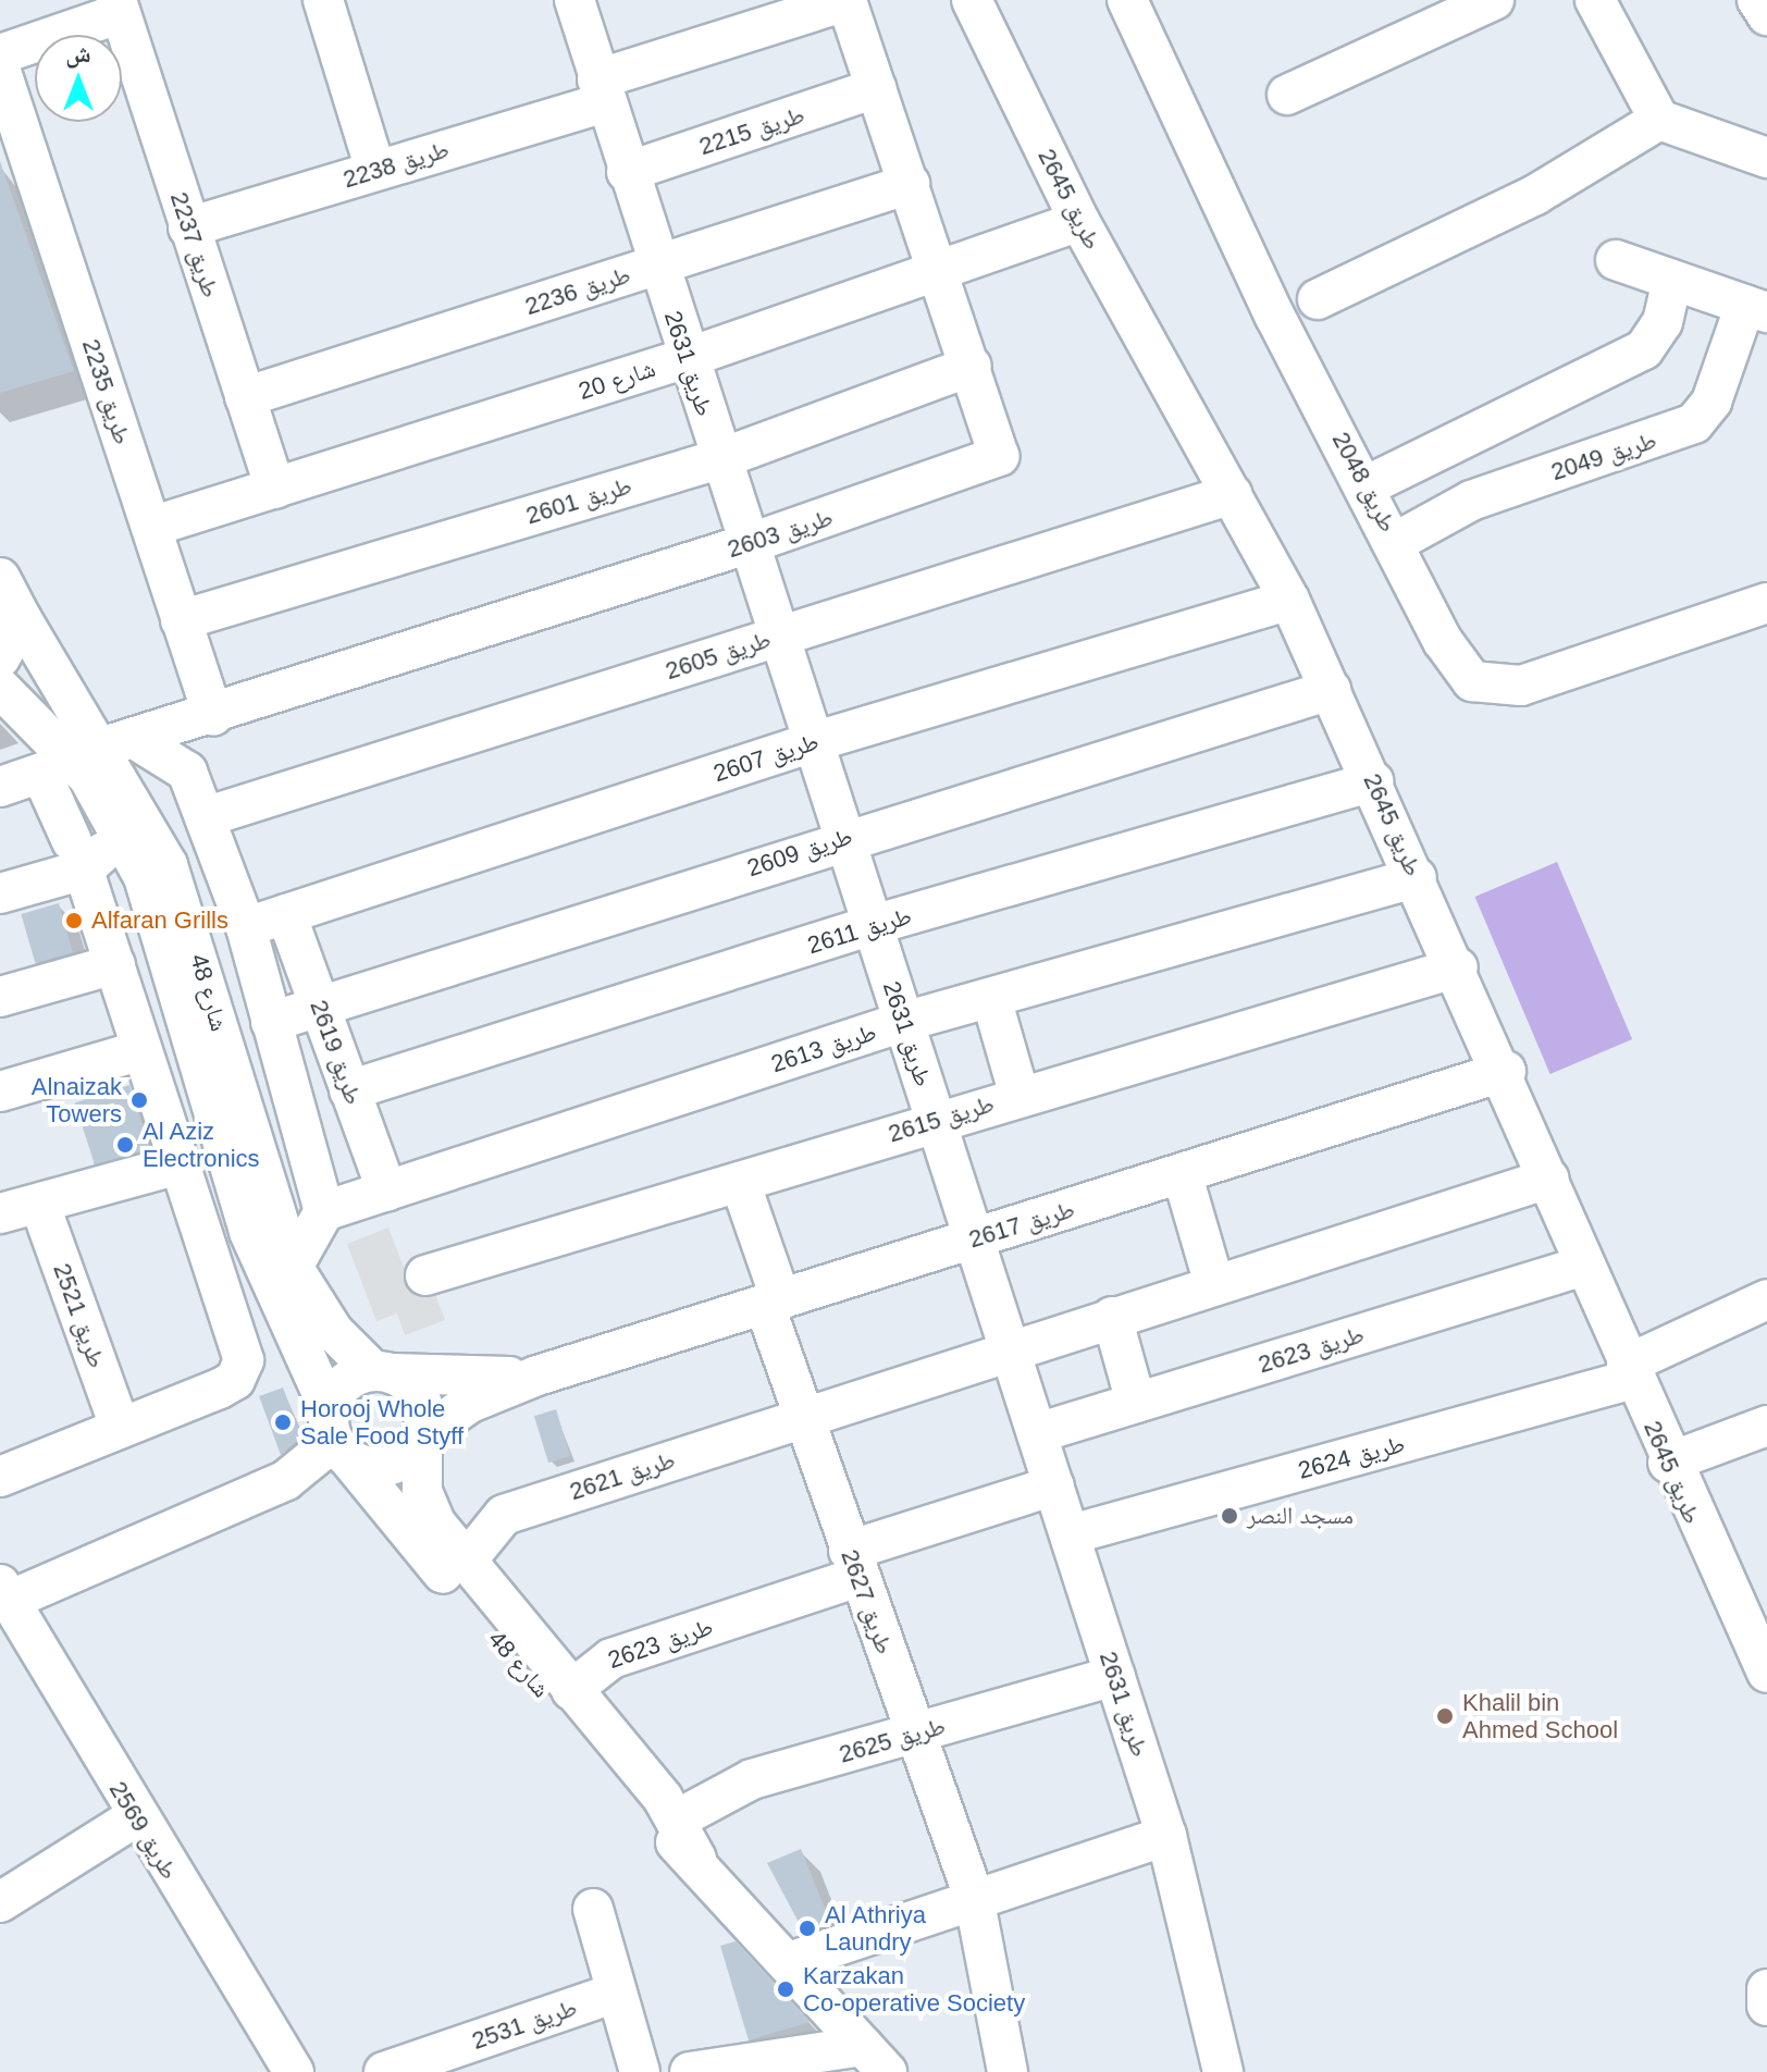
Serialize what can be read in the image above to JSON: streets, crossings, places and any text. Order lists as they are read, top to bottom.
{
  "streets": {
    "street": [
      "طريق 2215",
      "طريق 2238",
      "طريق 2645",
      "طريق 2237",
      "طريق 2236",
      "طريق 2631",
      "شارع 20",
      "طريق 2235",
      "طريق 2049",
      "طريق 2048",
      "طريق 2601",
      "طريق 2603",
      "طريق 2605",
      "طريق 2607",
      "طريق 2609",
      "طريق 2611",
      "شارع 48",
      "طريق 2613",
      "طريق 2619",
      "طريق 2615",
      "طريق 2617",
      "طريق 2521",
      "طريق 2623",
      "طريق 2624",
      "طريق 2621",
      "طريق 2627",
      "طريق 2625",
      "طريق 2569",
      "طريق 2531"
    ]
  },
  "crossings": [
    ["طريق 2215", "طريق 2631"],
    ["طريق 2215", "طريق 2603"],
    ["طريق 2238", "طريق 2237"],
    ["طريق 2238", "طريق 2631"],
    ["طريق 2238", "طريق 2603"],
    ["طريق 2645", "شارع 20"],
    ["طريق 2645", "طريق 2605"],
    ["طريق 2645", "طريق 2607"],
    ["طريق 2645", "طريق 2609"],
    ["طريق 2645", "طريق 2611"],
    ["طريق 2645", "طريق 2613"],
    ["طريق 2645", "طريق 2615"],
    ["طريق 2645", "طريق 2617"],
    ["طريق 2645", "طريق 2623"],
    ["طريق 2645", "طريق 2624"],
    ["طريق 2645", "طريق 2621"],
    ["طريق 2237", "طريق 2236"],
    ["طريق 2237", "شارع 20"],
    ["طريق 2236", "طريق 2631"],
    ["طريق 2236", "طريق 2603"],
    ["طريق 2631", "شارع 20"],
    ["طريق 2631", "طريق 2601"],
    ["طريق 2631", "طريق 2603"],
    ["طريق 2631", "طريق 2605"],
    ["طريق 2631", "طريق 2607"],
    ["طريق 2631", "طريق 2609"],
    ["طريق 2631", "طريق 2611"],
    ["طريق 2631", "طريق 2613"],
    ["طريق 2631", "طريق 2615"],
    ["طريق 2631", "طريق 2617"],
    ["طريق 2631", "طريق 2623"],
    ["طريق 2631", "طريق 2624"],
    ["طريق 2631", "طريق 2621"],
    ["طريق 2631", "طريق 2625"],
    ["شارع 20", "طريق 2235"],
    ["شارع 20", "طريق 2603"],
    ["طريق 2235", "طريق 2601"],
    ["طريق 2235", "طريق 2603"],
    ["طريق 2049", "طريق 2048"],
    ["طريق 2601", "طريق 2603"],
    ["طريق 2603", "شارع 48"],
    ["طريق 2607", "طريق 2619"],
    ["طريق 2609", "طريق 2619"],
    ["طريق 2611", "طريق 2619"],
    ["شارع 48", "طريق 2617"],
    ["شارع 48", "طريق 2623"],
    ["شارع 48", "طريق 2621"],
    ["شارع 48", "طريق 2625"],
    ["طريق 2613", "طريق 2619"],
    ["طريق 2615", "طريق 2627"],
    ["طريق 2617", "طريق 2627"],
    ["طريق 2623", "طريق 2627"],
    ["طريق 2621", "طريق 2627"],
    ["طريق 2627", "طريق 2625"]
  ],
  "places": [
    "Alfaran Grills",
    "Alnaizak Towers",
    "Al Aziz Electronics",
    "Horooj Whole Sale Food Styff",
    "مسجد النصر",
    "Khalil bin Ahmed School",
    "Al Athriya Laundry",
    "Karzakan Co-operative Society"
  ],
  "north": "top"
}
